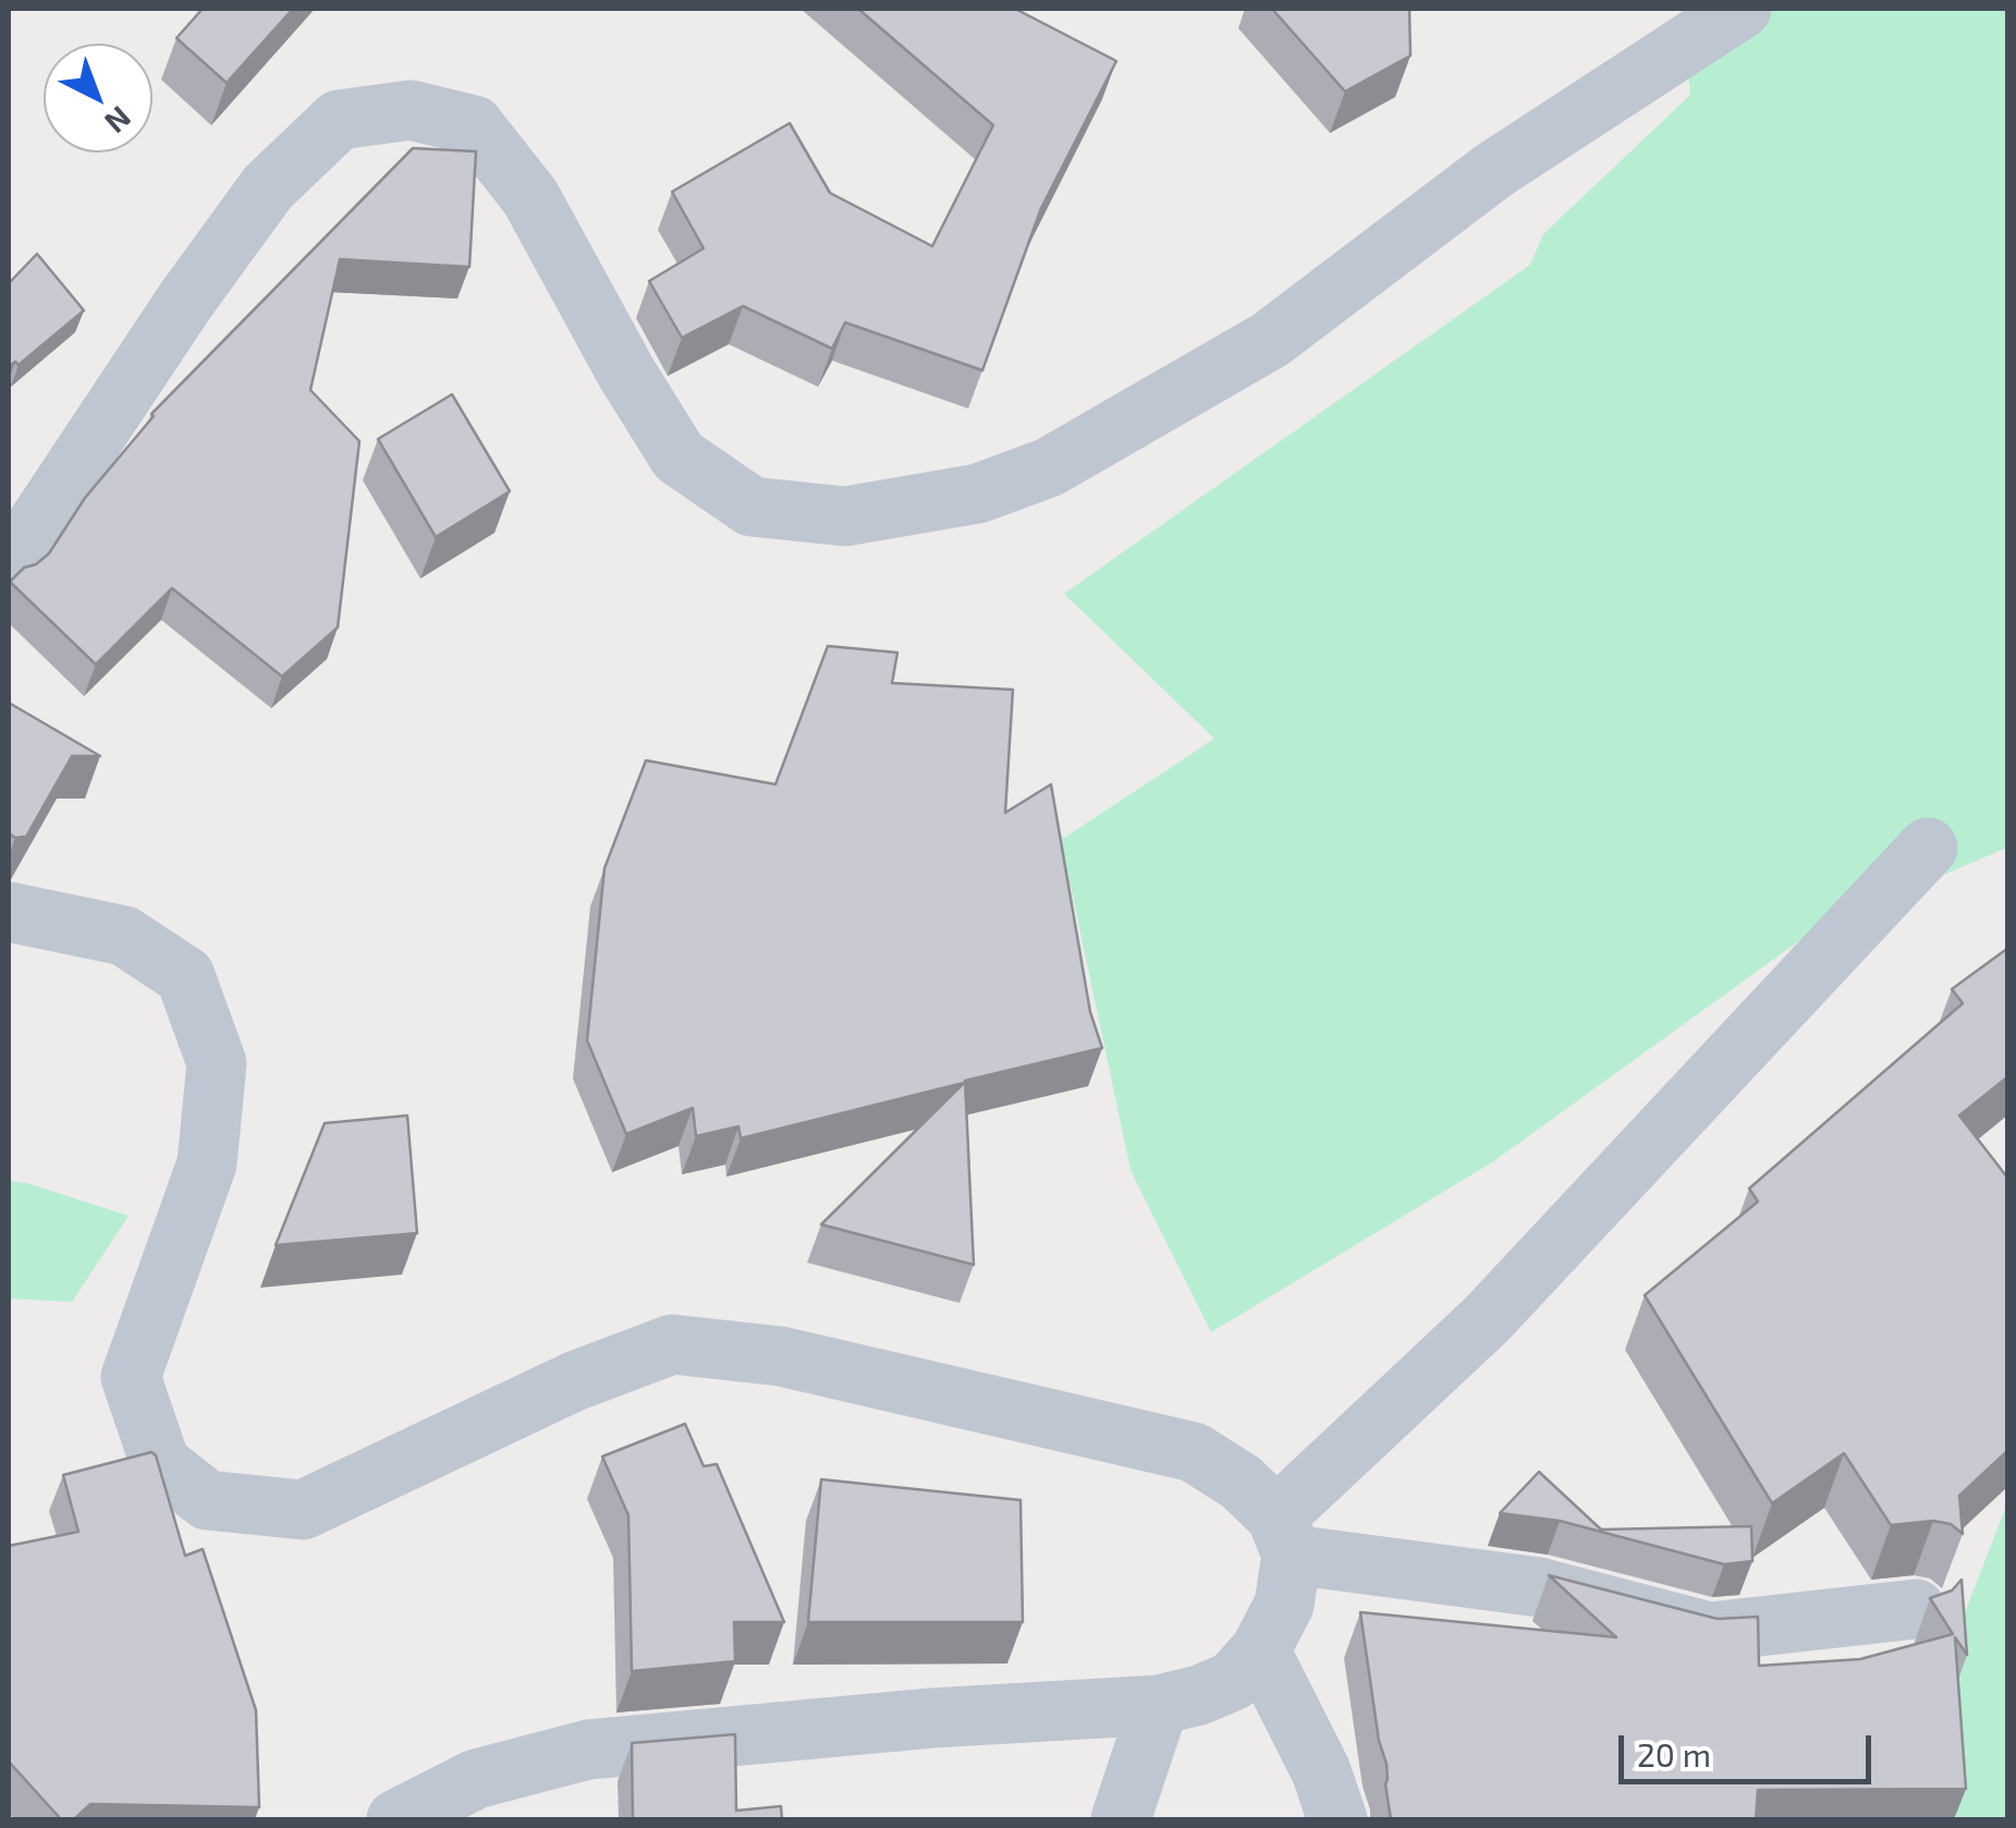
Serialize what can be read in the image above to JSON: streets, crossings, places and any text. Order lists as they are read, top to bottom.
{
  "scale_bar": "20 m",
  "north": "bottom right"
}
